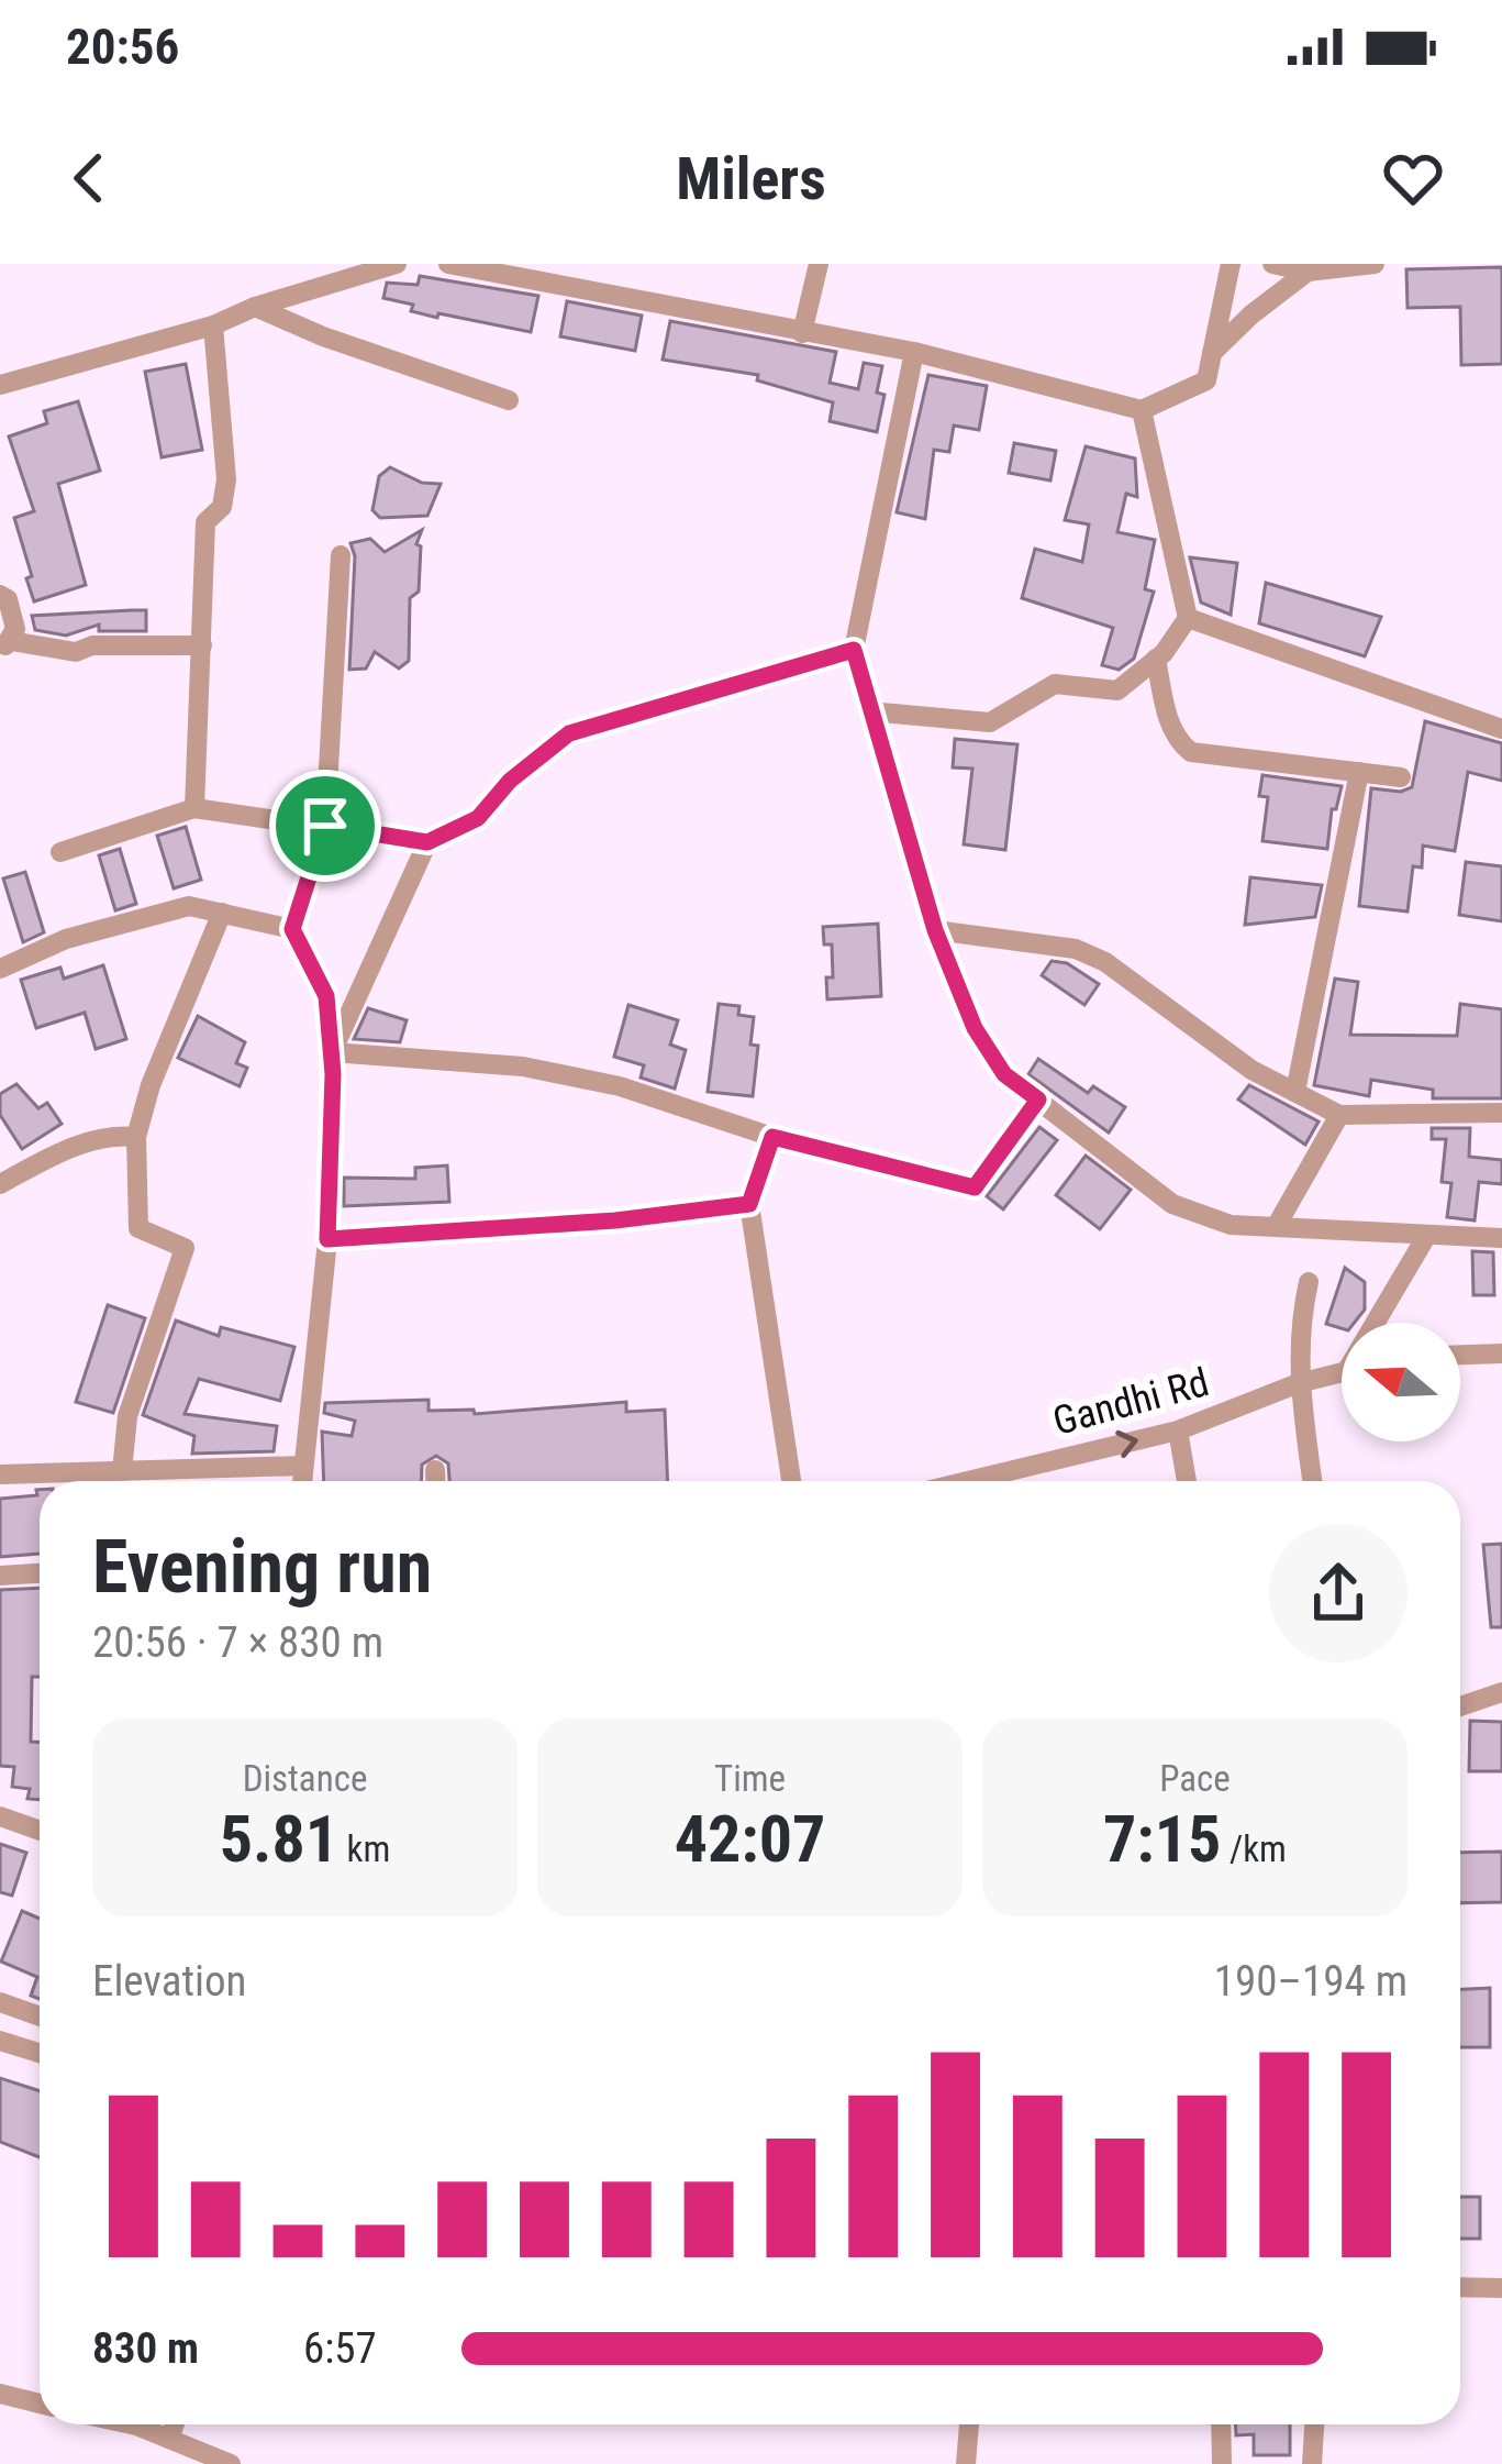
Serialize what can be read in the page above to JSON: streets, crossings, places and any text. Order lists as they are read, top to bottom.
{
  "streets": {
    "street": ["Gandhi Rd"]
  },
  "one_way": ["Gandhi Rd"],
  "north": "left",
  "page": {
    "status": "20:56",
    "header": "Milers",
    "heading": ["Evening run", "20:56 · 7 × 830 m"],
    "stats": [
      ["Distance", "5.81 km"],
      ["Time", "42:07"],
      ["Pace", "7:15 /km"]
    ],
    "chart": ["Elevation", "190–194 m"],
    "list": [
      {
        "name": "830 m",
        "note": "6:57"
      }
    ]
  }
}
